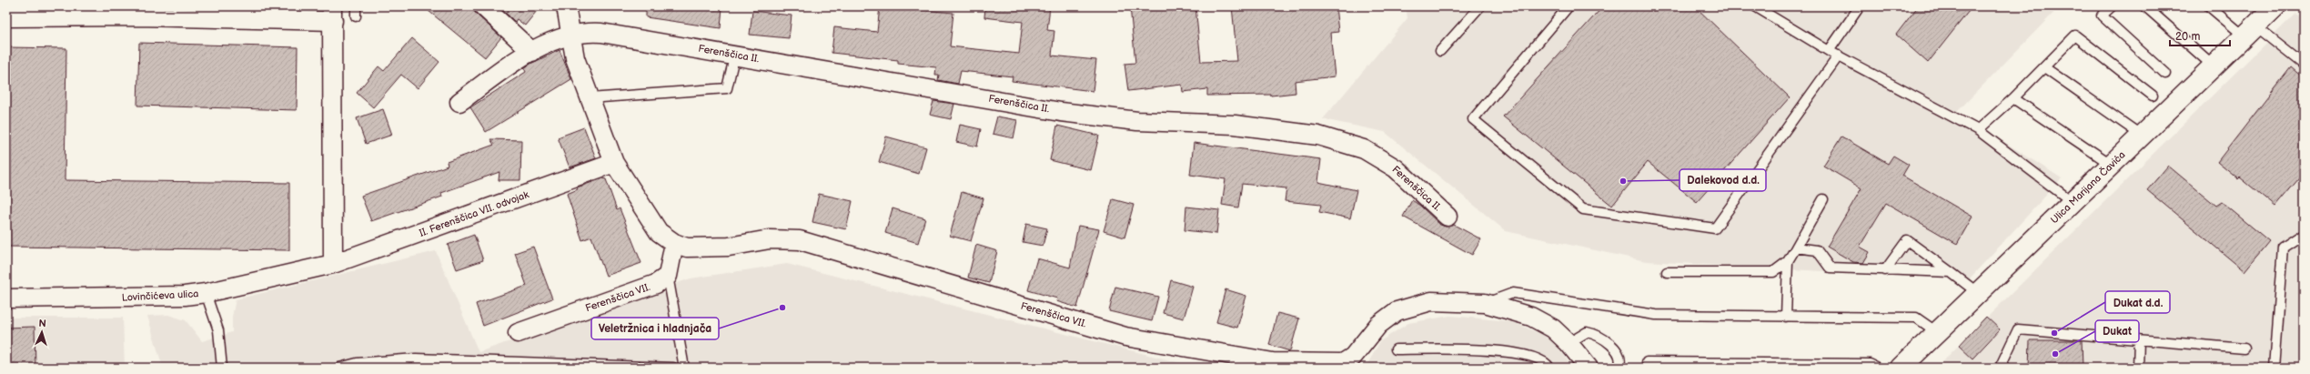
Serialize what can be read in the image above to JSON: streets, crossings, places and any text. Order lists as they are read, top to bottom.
{
  "streets": {
    "street": [
      "Ferenščica II.",
      "Ulica Marijana Čavića",
      "II. Ferenščica VII. odvojak",
      "Lovinčićeva ulica",
      "Ferenščica VII."
    ]
  },
  "crossings": [
    ["II. Ferenščica VII. odvojak", "Lovinčićeva ulica"]
  ],
  "places": [
    "Dalekovod d.d.",
    "Veletržnica i hladnjača",
    "Dukat d.d.",
    "Dukat"
  ],
  "scale_bar": "20 m",
  "north": "top"
}
